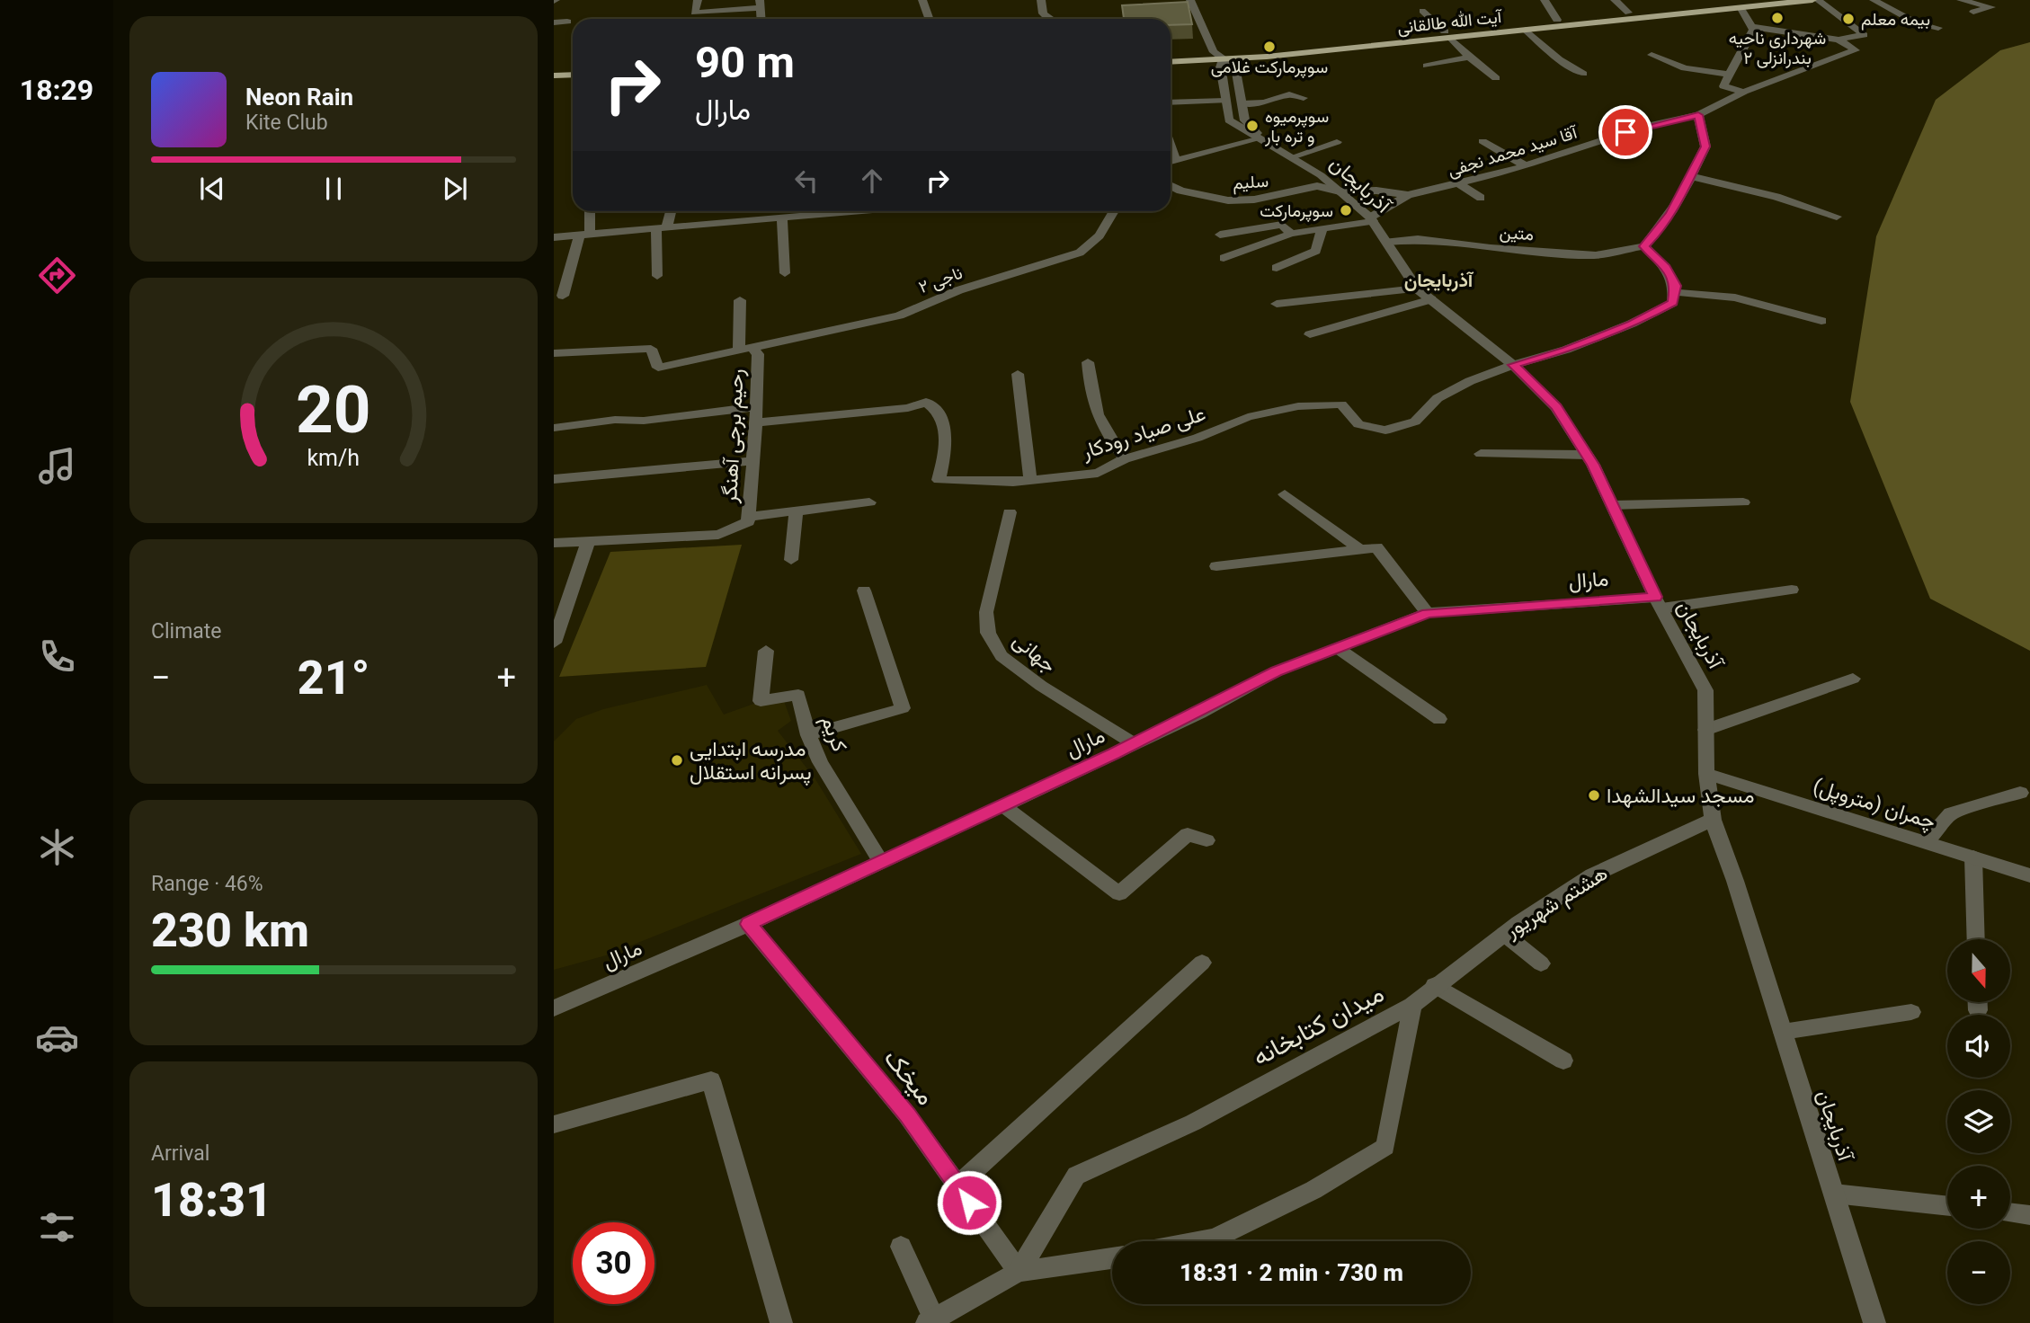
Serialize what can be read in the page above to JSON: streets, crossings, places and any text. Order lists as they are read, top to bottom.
{
  "streets": {
    "main road": ["آیت الله طالقانی"],
    "street": [
      "آقا سید محمد نجفی",
      "سلیم",
      "آذربایجان",
      "متین",
      "ناجی ۲",
      "علی صیاد رودکار",
      "رحیم برجی آهنگر",
      "مارال",
      "جهانی",
      "کریم",
      "چمران (متروپل)",
      "هشتم شهریور",
      "میدان کتابخانه",
      "میخک"
    ]
  },
  "crossings": [
    ["آیت الله طالقانی", "آذربایجان"],
    ["آقا سید محمد نجفی", "سلیم"],
    ["سلیم", "آذربایجان"],
    ["آذربایجان", "متین"],
    ["آذربایجان", "علی صیاد رودکار"],
    ["آذربایجان", "مارال"],
    ["آذربایجان", "چمران (متروپل)"],
    ["آذربایجان", "هشتم شهریور"],
    ["ناجی ۲", "رحیم برجی آهنگر"],
    ["علی صیاد رودکار", "رحیم برجی آهنگر"],
    ["مارال", "جهانی"],
    ["مارال", "کریم"],
    ["مارال", "میخک"],
    ["هشتم شهریور", "میدان کتابخانه"],
    ["میدان کتابخانه", "میخک"]
  ],
  "districts": ["آذربایجان"],
  "places": [
    "شهرداری ناحیه ۲ بندرانزلی",
    "بیمه معلم",
    "سوپرمارکت غلامی",
    "سوپرمیوه و تره بار",
    "سوپرمارکت",
    "مدرسه ابتدایی پسرانه استقلال",
    "مسجد سیدالشهدا"
  ],
  "north": "bottom",
  "page": {
    "tabs": "18:29",
    "turn": ["90 m", "مارال"],
    "song": ["Neon Rain", "Kite Club"],
    "tile": [
      "Climate",
      ["Range · 46%", "230 km"],
      ["Arrival", "18:31"]
    ],
    "heat": ["−", "21°", "+"],
    "map_buttons": ["+", "−"],
    "limit": "30",
    "trip": "18:31 · 2 min · 730 m",
    "gauge": ["20", "km/h"]
  }
}
